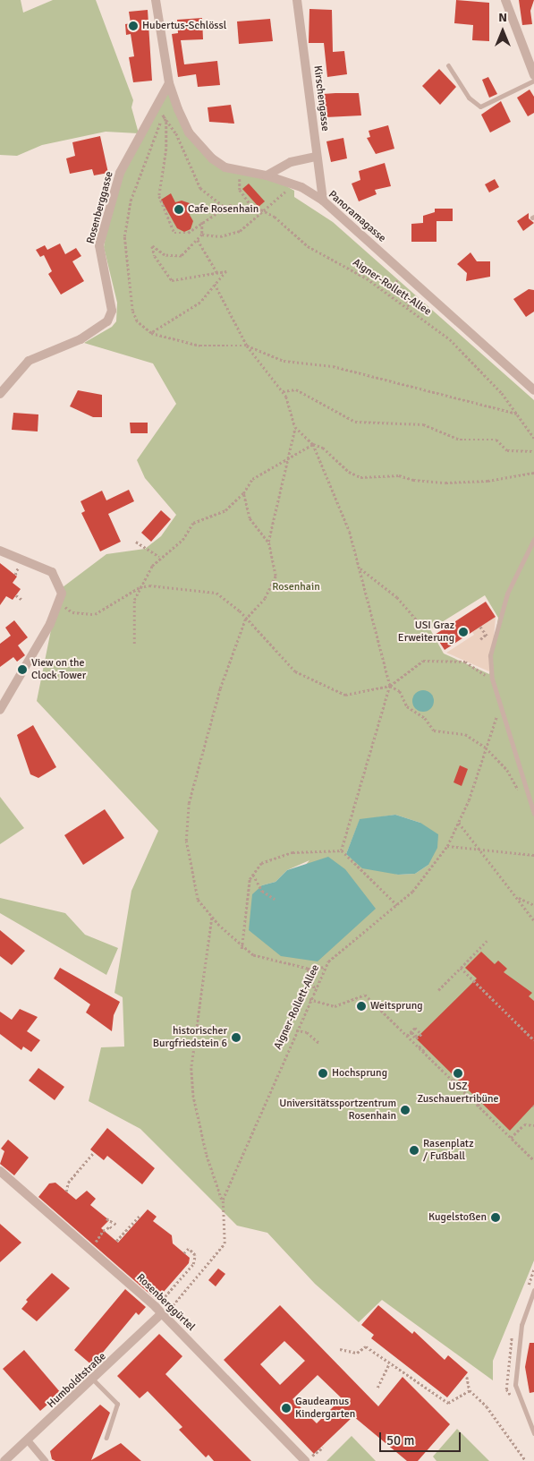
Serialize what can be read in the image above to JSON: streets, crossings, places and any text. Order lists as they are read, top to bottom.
{
  "streets": {
    "street": [
      "Kirschengasse",
      "Rosenberggasse",
      "Panoramagasse",
      "Rosenberggürtel",
      "Humboldtstraße"
    ],
    "path": ["Aigner-Rollett-Allee"]
  },
  "crossings": [
    ["Kirschengasse", "Panoramagasse"],
    ["Rosenberggasse", "Panoramagasse"],
    ["Aigner-Rollett-Allee", "Rosenberggürtel"],
    ["Aigner-Rollett-Allee", "Humboldtstraße"],
    ["Rosenberggürtel", "Humboldtstraße"]
  ],
  "parks": ["Rosenhain"],
  "places": [
    "Hubertus-Schlössl",
    "Cafe Rosenhain",
    "USI Graz Erweiterung",
    "View on the Clock Tower",
    "Weitsprung",
    "historischer Burgfriedstein 6",
    "Hochsprung",
    "USZ Zuschauertribüne",
    "Universitätssportzentrum Rosenhain",
    "Rasenplatz / Fußball",
    "Kugelstoßen",
    "Gaudeamus Kindergarten"
  ],
  "scale_bar": "50 m",
  "north": "top"
}
